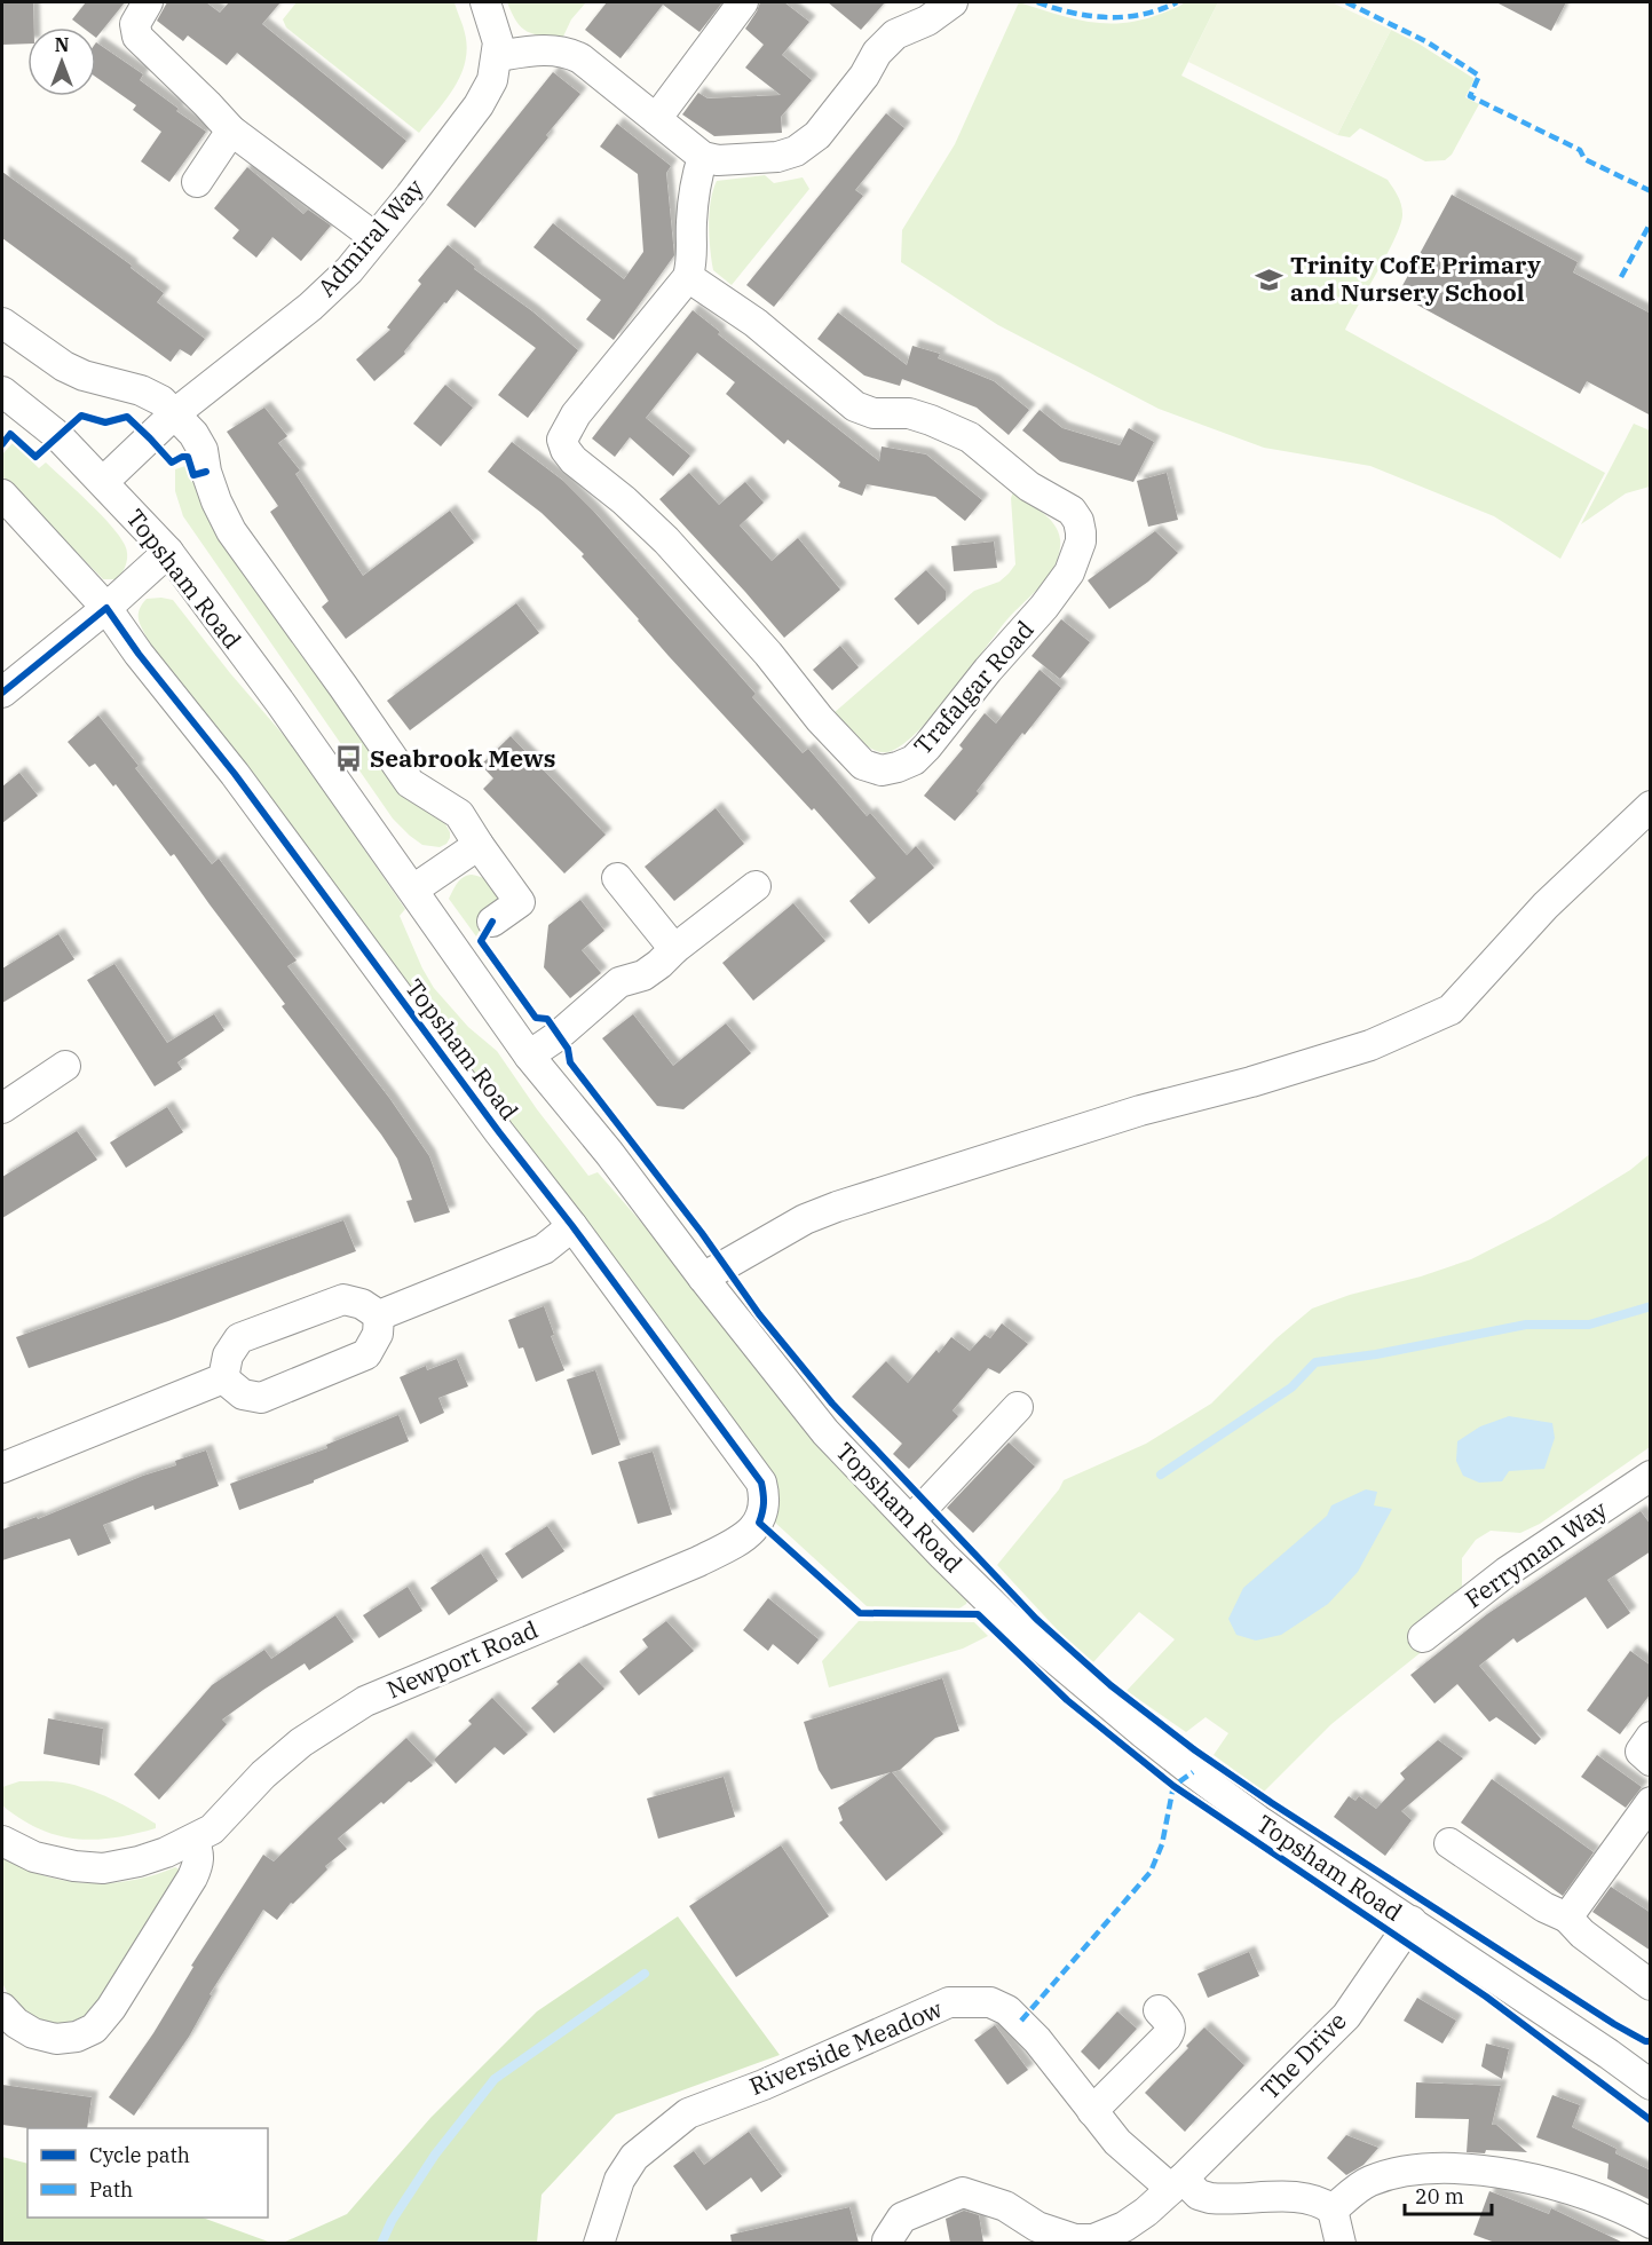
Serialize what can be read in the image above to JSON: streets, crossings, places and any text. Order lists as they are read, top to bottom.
{
  "streets": {
    "street": [
      "Admiral Way",
      "Topsham Road",
      "Trafalgar Road",
      "Ferryman Way",
      "Newport Road",
      "Riverside Meadow",
      "The Drive"
    ]
  },
  "crossings": [
    ["Admiral Way", "Topsham Road"],
    ["Topsham Road", "Newport Road"],
    ["Topsham Road", "The Drive"],
    ["Riverside Meadow", "The Drive"]
  ],
  "places": {
    "school or university": ["Trinity CofE Primary and Nursery School"],
    "bus stop": ["Seabrook Mews"]
  },
  "legend": ["Cycle path", "Path"],
  "scale_bar": "20 m",
  "north": "top"
}
